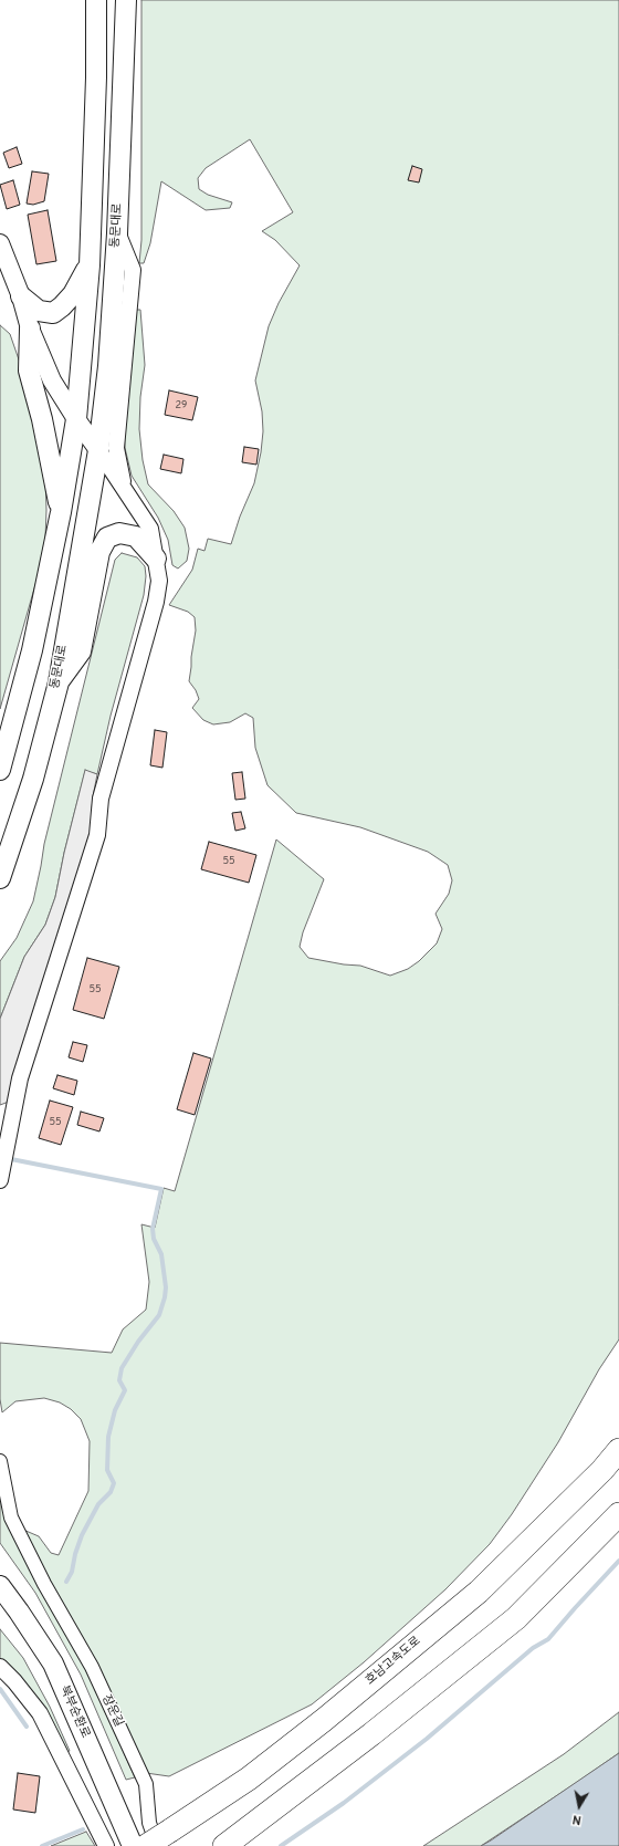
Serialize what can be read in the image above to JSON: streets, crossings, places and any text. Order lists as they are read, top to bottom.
{
  "streets": {
    "highway": ["호남고속도로"],
    "main road": ["동문대로", "북부순환로"],
    "street": ["장운길"]
  },
  "crossings": [
    ["호남고속도로", "장운길"]
  ],
  "house_numbers": [
    "29",
    "55",
    "55",
    "55"
  ],
  "north": "bottom"
}
